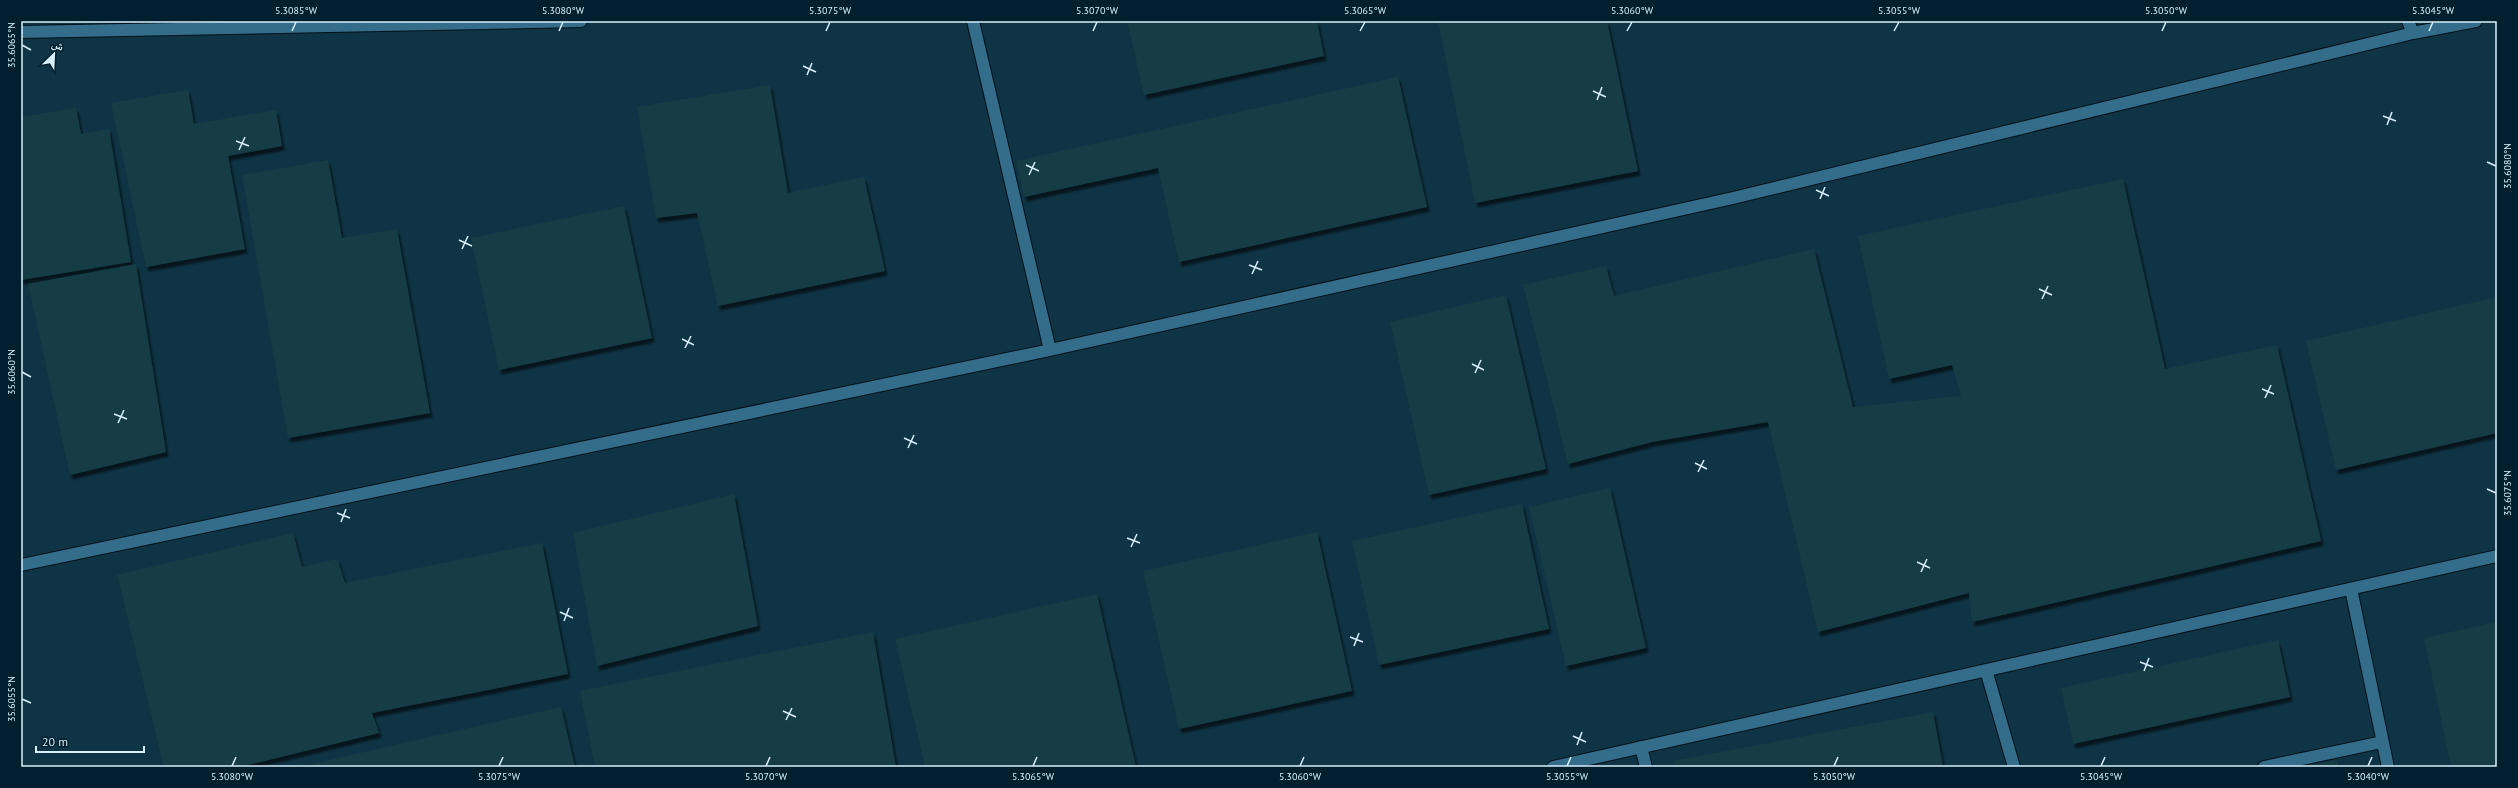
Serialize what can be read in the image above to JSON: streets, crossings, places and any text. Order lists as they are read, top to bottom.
{
  "scale_bar": "20 m",
  "north": "top right",
  "coordinates": [
    "5.3085°W",
    "5.3080°W",
    "5.3075°W",
    "5.3070°W",
    "5.3065°W",
    "5.3060°W",
    "5.3055°W",
    "5.3050°W",
    "5.3045°W",
    "35.6065°N",
    "35.6080°N",
    "35.6060°N",
    "35.6075°N",
    "35.6055°N",
    "5.3040°W"
  ]
}
